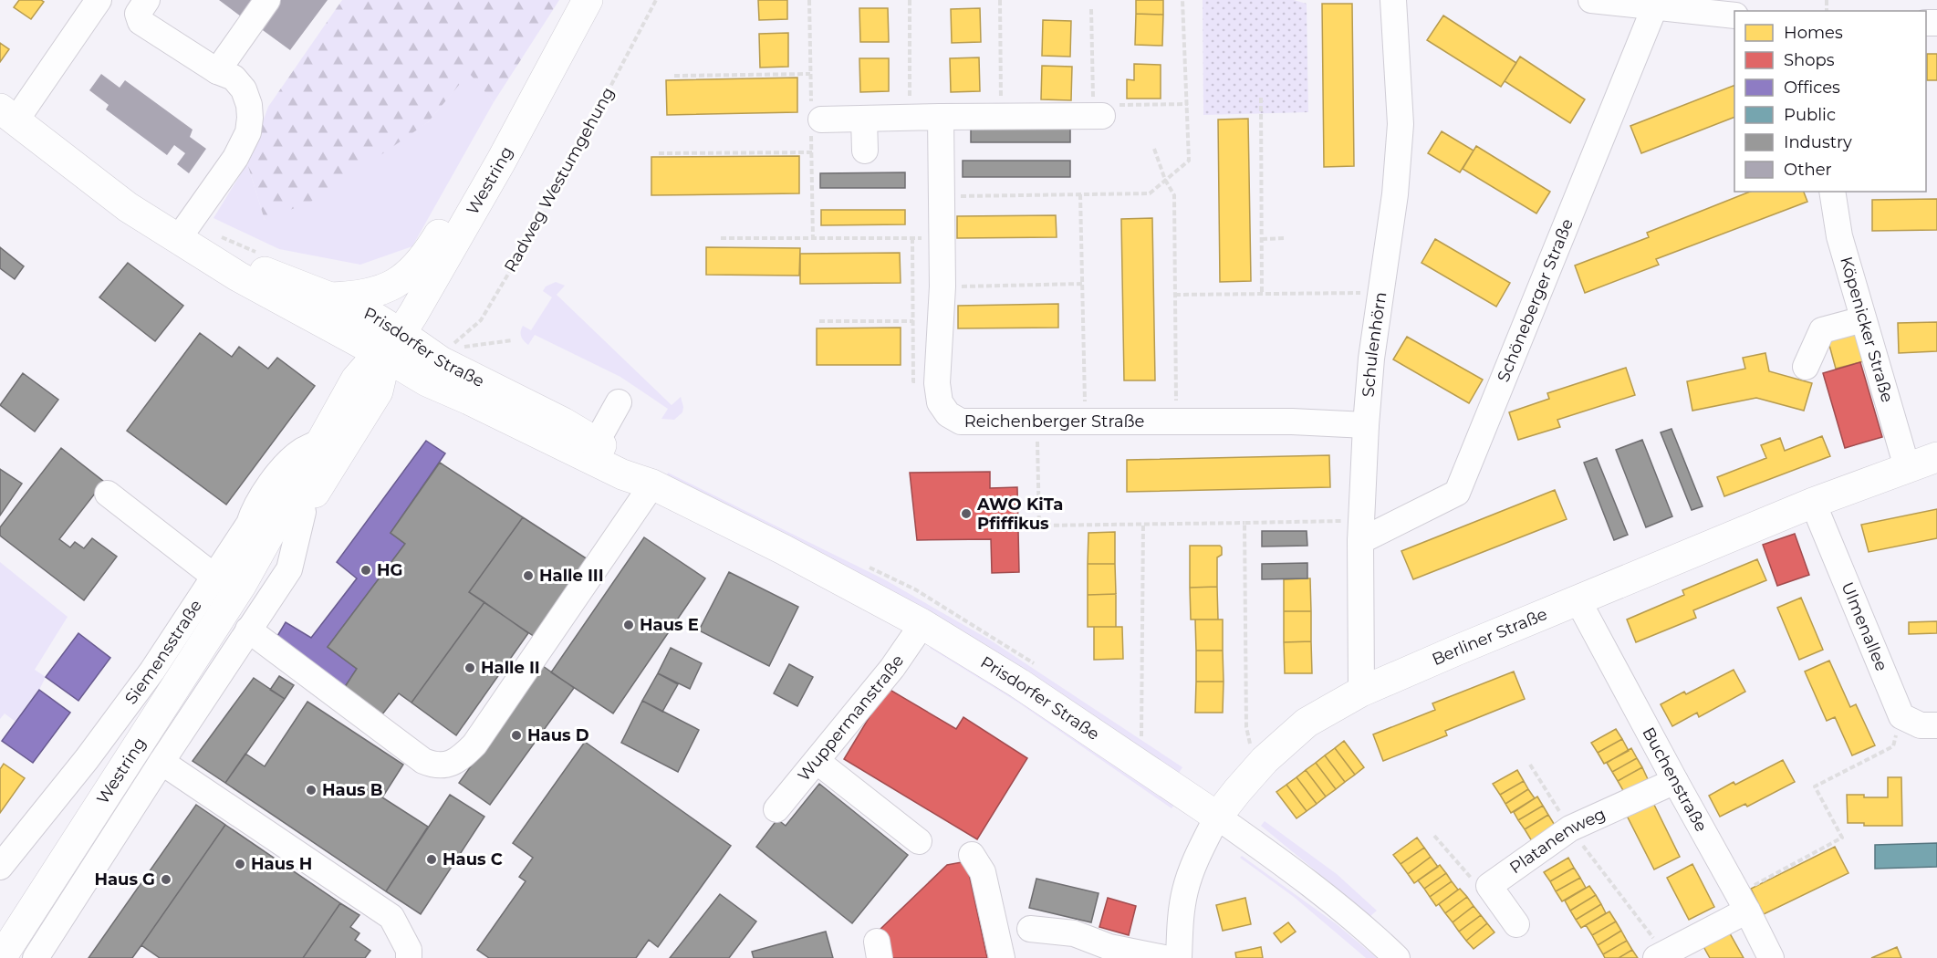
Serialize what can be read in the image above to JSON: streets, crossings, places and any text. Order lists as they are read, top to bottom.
{
  "streets": {
    "main road": ["Westring", "Prisdorfer Straße", "Berliner Straße"],
    "street": [
      "Schöneberger Straße",
      "Köpenicker Straße",
      "Schulenhörn",
      "Reichenberger Straße",
      "Ulmenallee",
      "Siemensstraße",
      "Wuppermanstraße",
      "Buchenstraße",
      "Platanenweg"
    ],
    "path": ["Radweg Westumgehung"]
  },
  "crossings": [
    ["Westring", "Prisdorfer Straße"],
    ["Westring", "Siemensstraße"],
    ["Schöneberger Straße", "Schulenhörn"],
    ["Köpenicker Straße", "Berliner Straße"],
    ["Schulenhörn", "Reichenberger Straße"],
    ["Schulenhörn", "Berliner Straße"],
    ["Prisdorfer Straße", "Berliner Straße"],
    ["Prisdorfer Straße", "Wuppermanstraße"],
    ["Ulmenallee", "Berliner Straße"],
    ["Berliner Straße", "Buchenstraße"],
    ["Buchenstraße", "Platanenweg"]
  ],
  "places": [
    "AWO KiTa Pfiffikus",
    "HG",
    "Halle III",
    "Haus E",
    "Halle II",
    "Haus D",
    "Haus B",
    "Haus C",
    "Haus H",
    "Haus G"
  ],
  "legend": [
    "Homes",
    "Shops",
    "Offices",
    "Public",
    "Industry",
    "Other"
  ]
}
